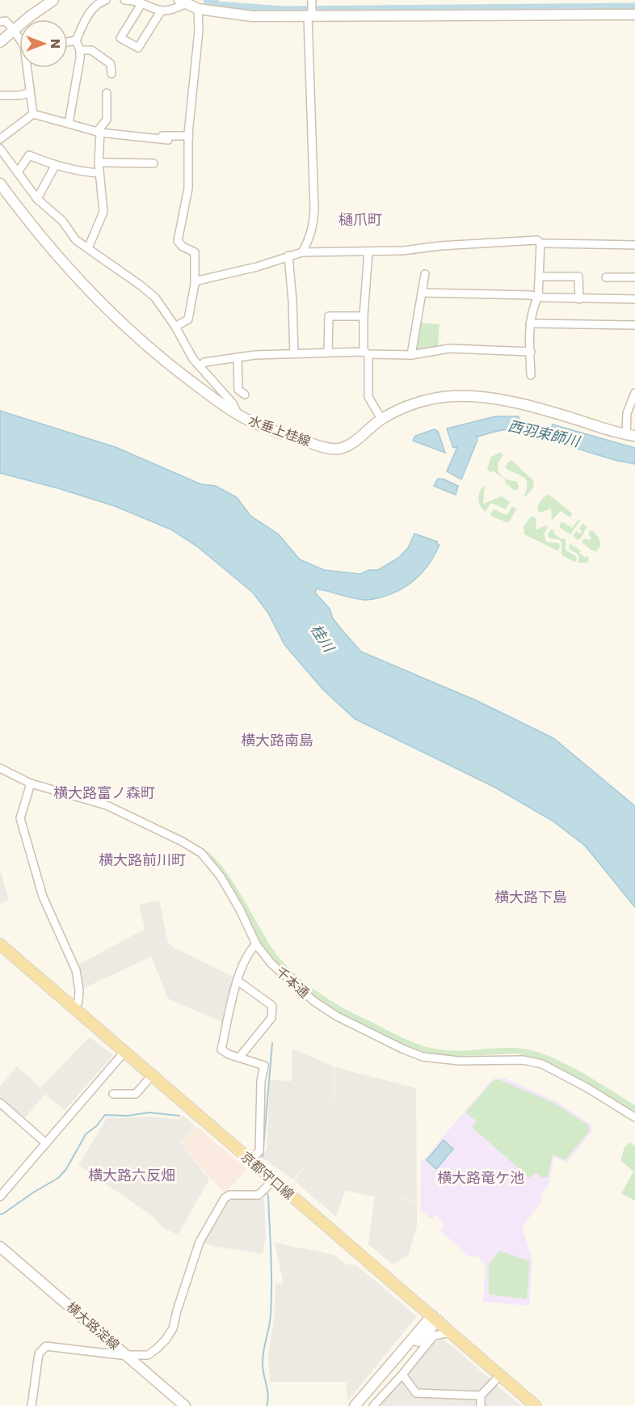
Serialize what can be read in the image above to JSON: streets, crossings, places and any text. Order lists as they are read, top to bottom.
{
  "streets": {
    "main road": ["京都守口線"],
    "street": ["水垂上桂線", "千本通", "横大路淀線"]
  },
  "districts": [
    "樋爪町",
    "横大路南島",
    "横大路富ノ森町",
    "横大路前川町",
    "横大路下島",
    "横大路六反畑",
    "横大路竜ケ池"
  ],
  "water": ["西羽束師川", "桂川"],
  "north": "right"
}
